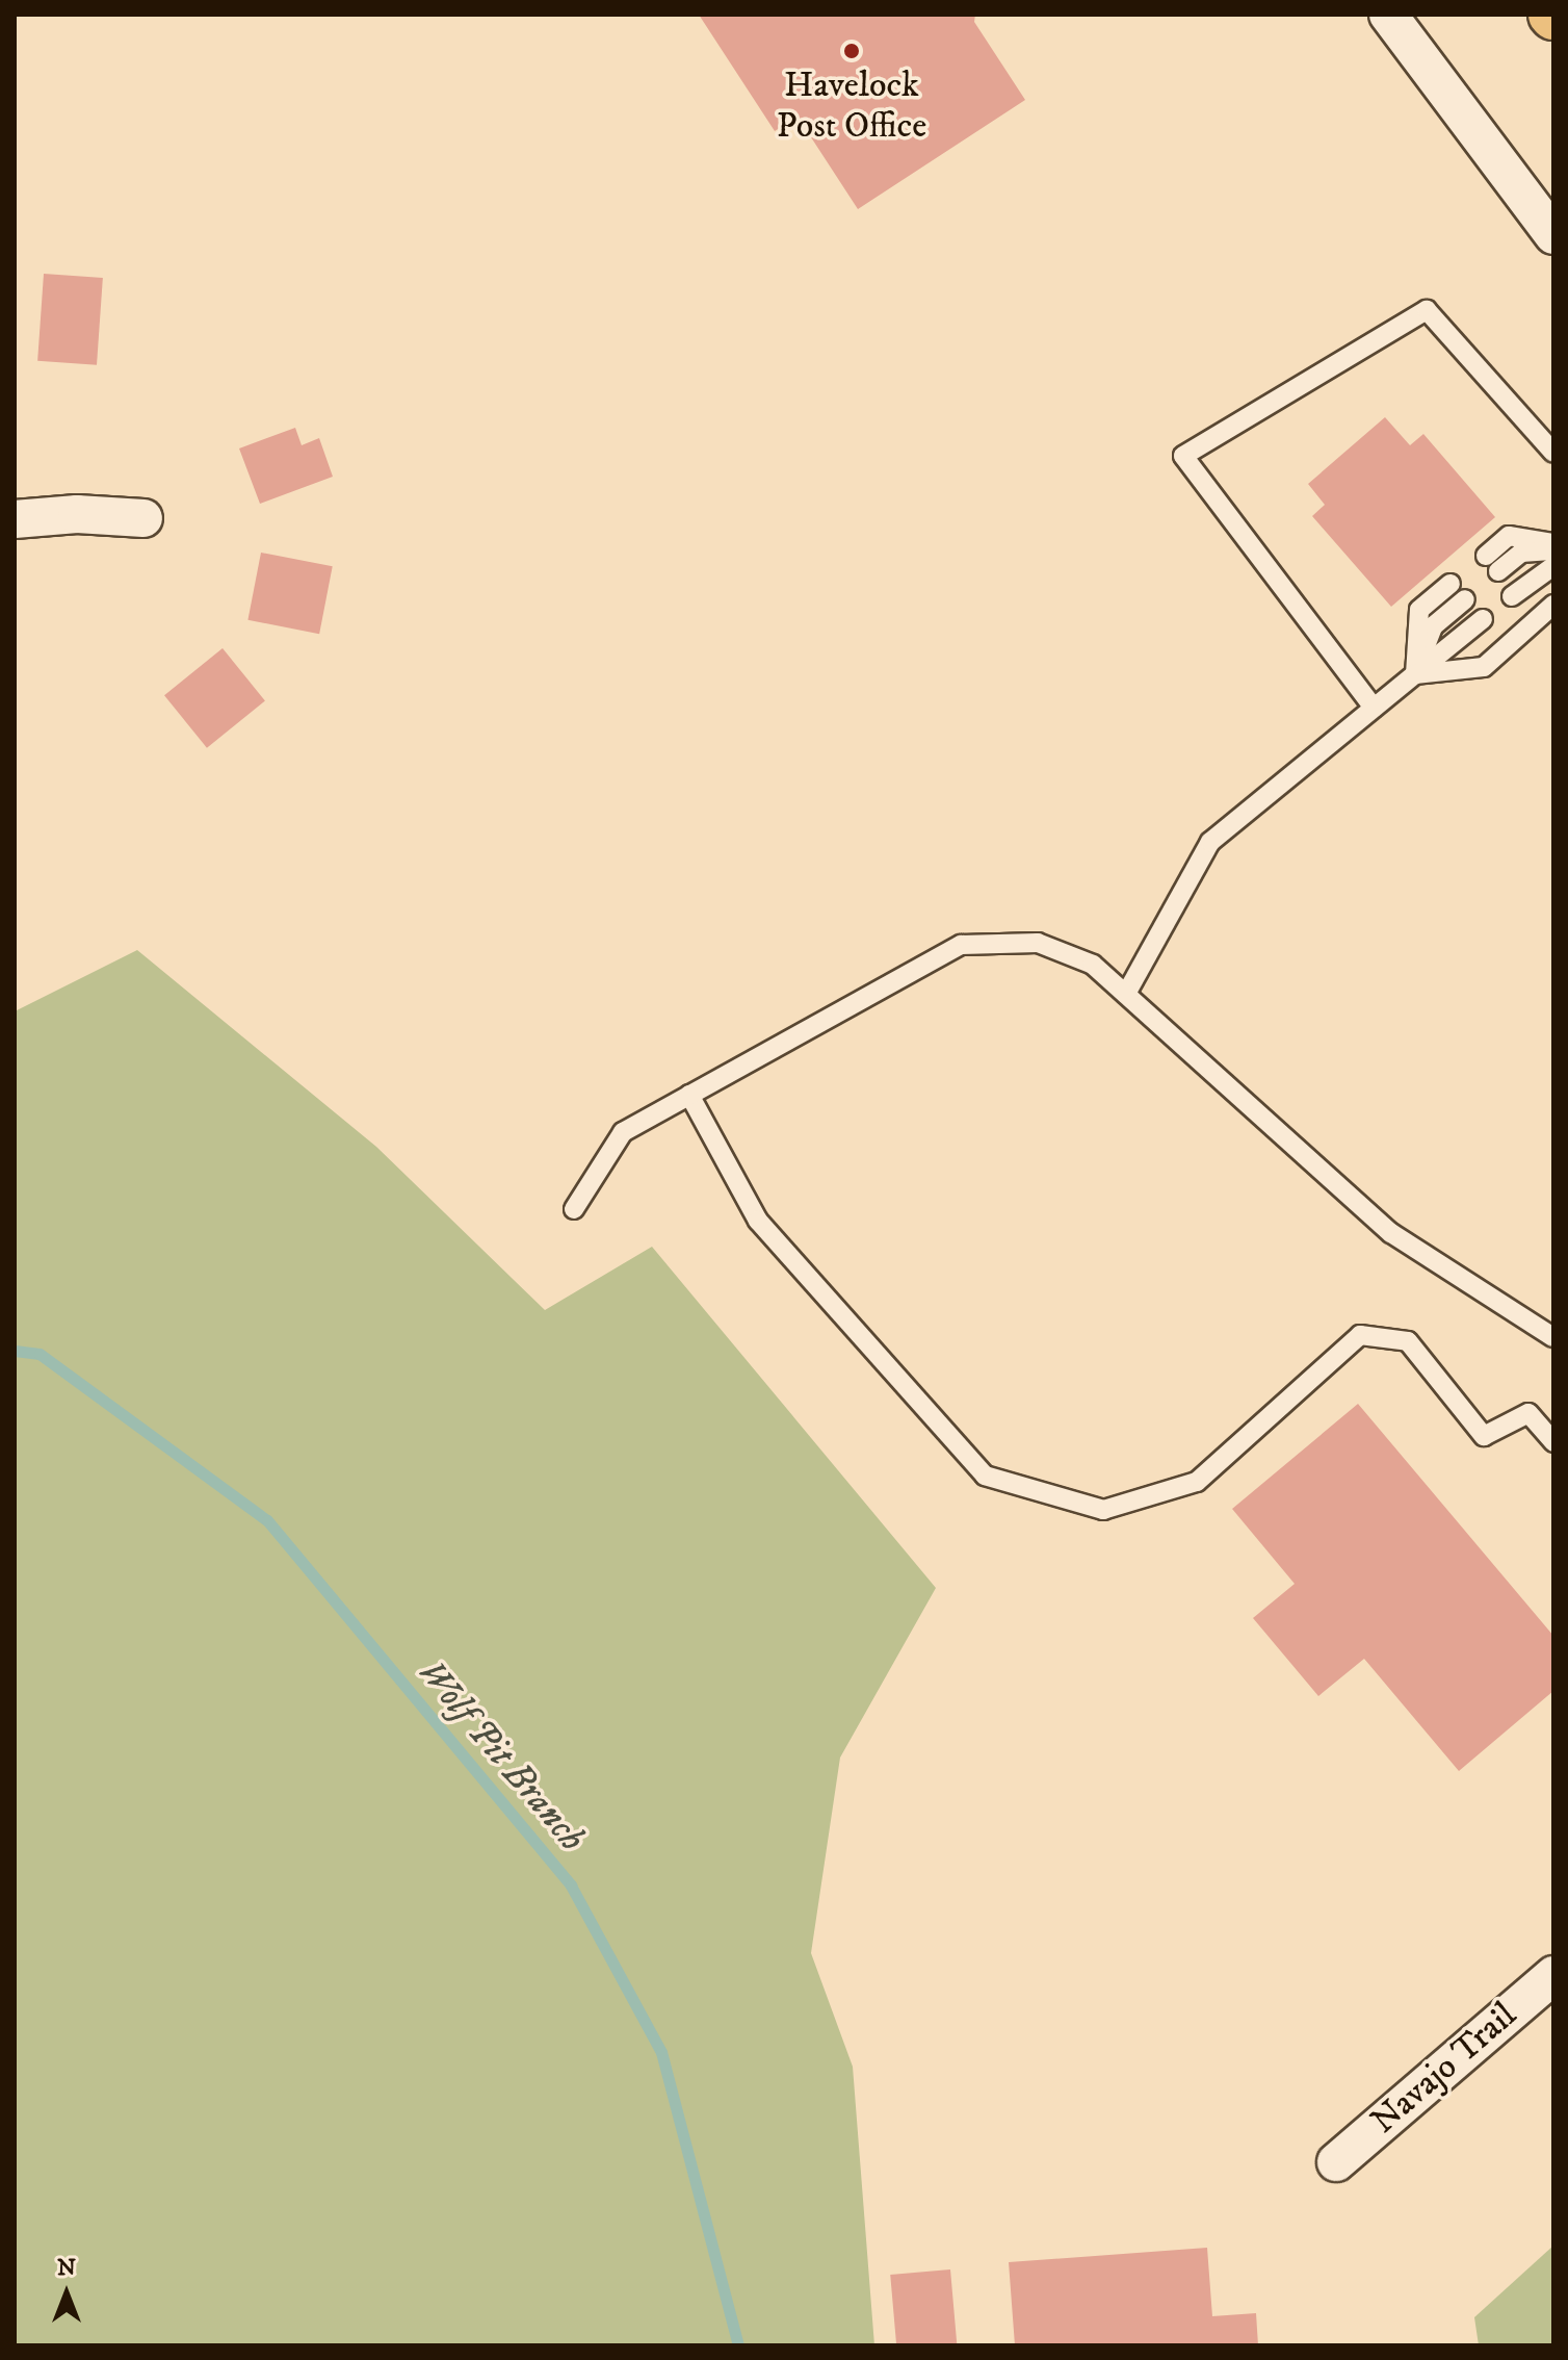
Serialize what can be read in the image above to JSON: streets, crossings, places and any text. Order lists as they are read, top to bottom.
{
  "streets": {
    "street": ["Navajo Trail"]
  },
  "water": ["Wolf Pit Branch"],
  "places": ["Havelock Post Office"],
  "north": "top"
}
